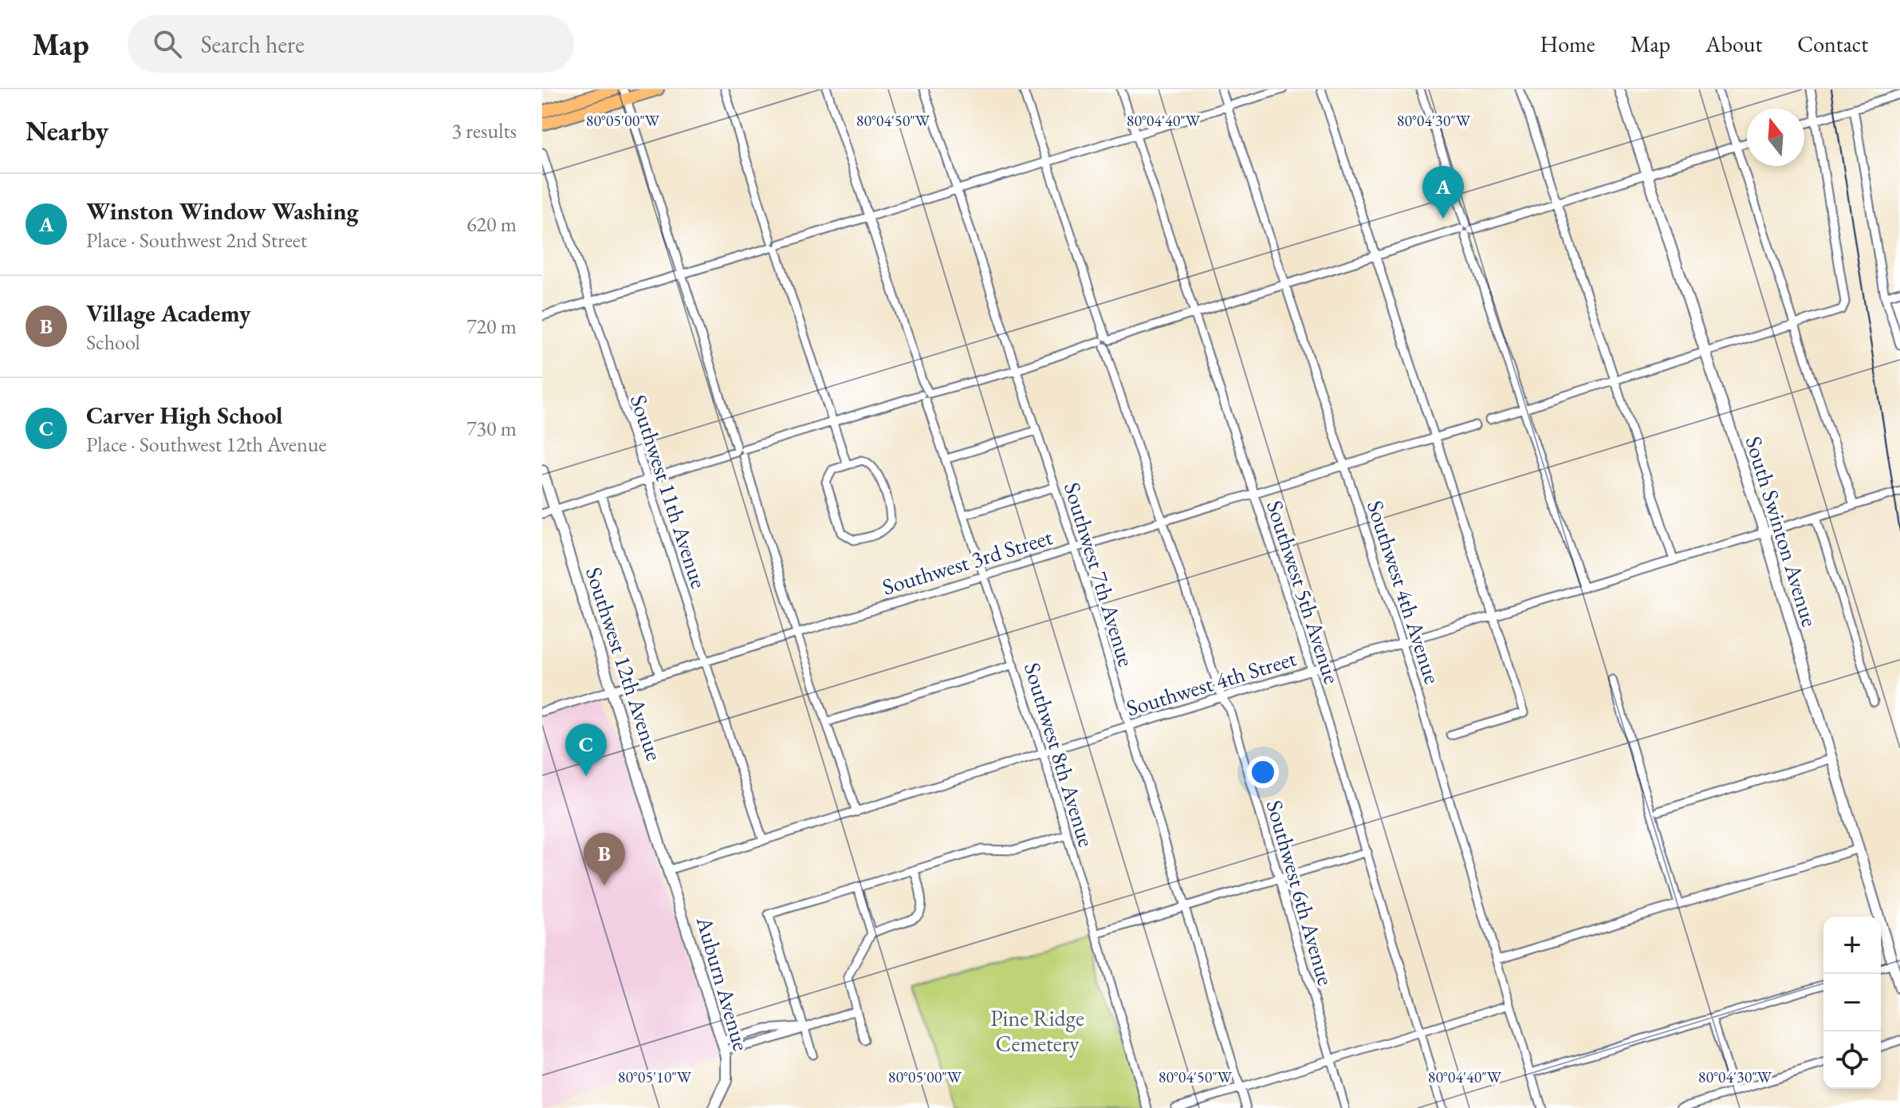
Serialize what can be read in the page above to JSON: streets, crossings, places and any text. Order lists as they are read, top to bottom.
{
  "streets": {
    "street": [
      "Southwest 11th Avenue",
      "South Swinton Avenue",
      "Southwest 3rd Street",
      "Southwest 7th Avenue",
      "Southwest 5th Avenue",
      "Southwest 4th Avenue",
      "Southwest 12th Avenue",
      "Southwest 4th Street",
      "Southwest 8th Avenue",
      "Southwest 6th Avenue",
      "Auburn Avenue"
    ]
  },
  "crossings": [
    ["Southwest 11th Avenue", "Southwest 3rd Street"],
    ["Southwest 11th Avenue", "Southwest 4th Street"],
    ["South Swinton Avenue", "Southwest 4th Street"],
    ["Southwest 3rd Street", "Southwest 7th Avenue"],
    ["Southwest 3rd Street", "Southwest 5th Avenue"],
    ["Southwest 3rd Street", "Southwest 4th Avenue"],
    ["Southwest 3rd Street", "Southwest 12th Avenue"],
    ["Southwest 3rd Street", "Southwest 8th Avenue"],
    ["Southwest 3rd Street", "Southwest 6th Avenue"],
    ["Southwest 7th Avenue", "Southwest 4th Street"],
    ["Southwest 5th Avenue", "Southwest 4th Street"],
    ["Southwest 4th Avenue", "Southwest 4th Street"],
    ["Southwest 12th Avenue", "Southwest 4th Street"],
    ["Southwest 12th Avenue", "Auburn Avenue"],
    ["Southwest 4th Street", "Southwest 8th Avenue"],
    ["Southwest 4th Street", "Southwest 6th Avenue"],
    ["Southwest 4th Street", "Auburn Avenue"]
  ],
  "parks": ["Pine Ridge Cemetery"],
  "north": "top",
  "page": {
    "header": "Map",
    "search": "Search here",
    "nav": [
      "Home",
      "Map",
      "About",
      "Contact"
    ],
    "heading": ["Nearby", "3 results"],
    "pins": ["A", "C", "B"],
    "list": [
      {
        "mark": "A",
        "name": "Winston Window Washing",
        "note": "Place · Southwest 2nd Street",
        "value": "620 m"
      },
      {
        "mark": "B",
        "name": "Village Academy",
        "note": "School",
        "value": "720 m"
      },
      {
        "mark": "C",
        "name": "Carver High School",
        "note": "Place · Southwest 12th Avenue",
        "value": "730 m"
      }
    ],
    "map_buttons": ["+", "−"]
  },
  "coordinates": [
    "80°05'00\"W",
    "80°04'50\"W",
    "80°04'40\"W",
    "80°04'30\"W",
    "80°05'10\"W"
  ]
}
